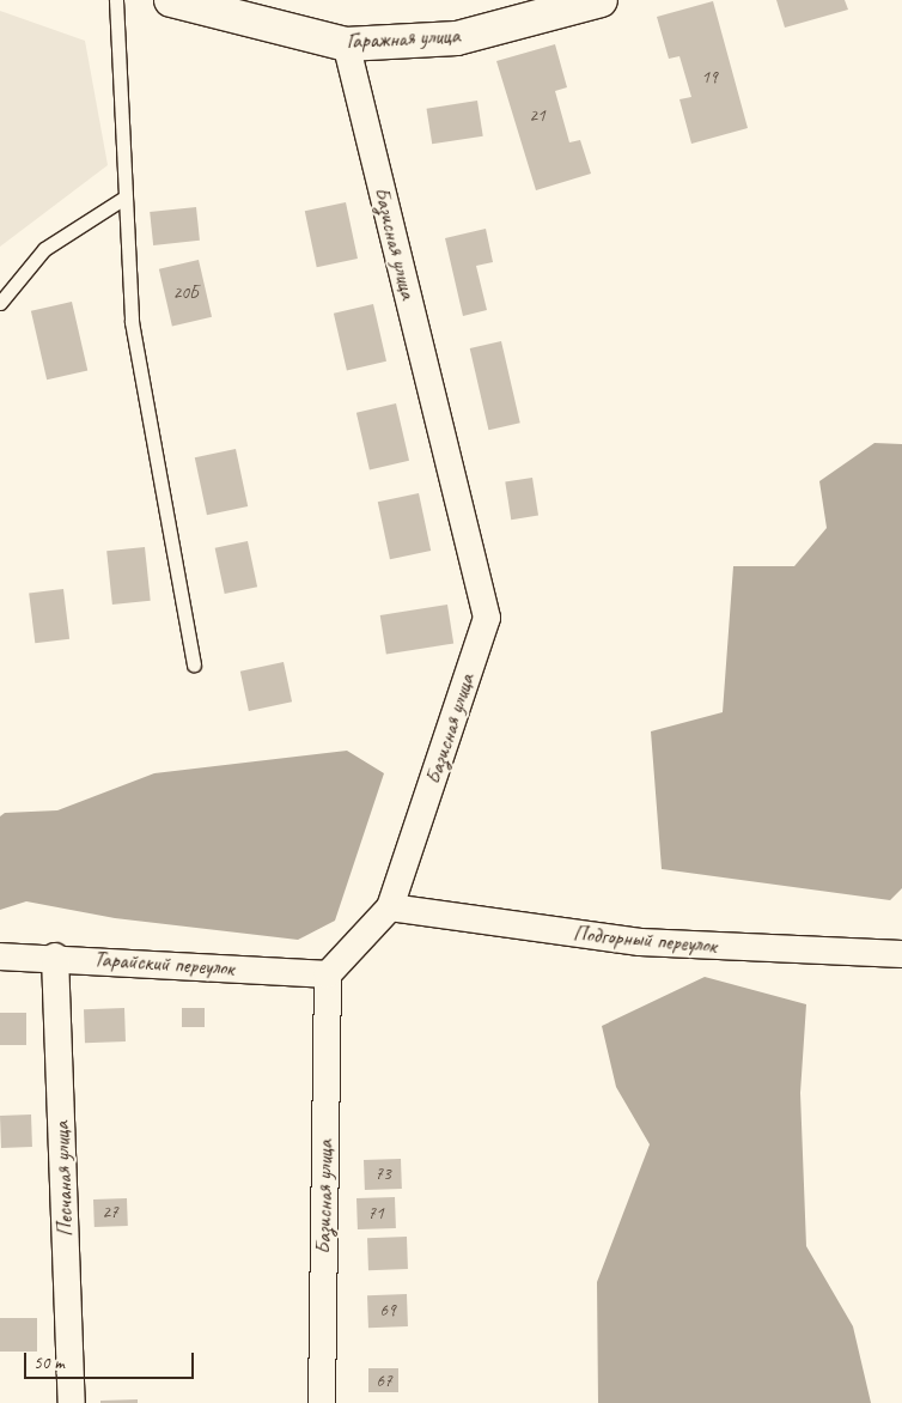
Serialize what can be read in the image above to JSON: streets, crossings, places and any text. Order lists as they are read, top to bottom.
{
  "streets": {
    "street": [
      "Гаражная улица",
      "Базисная улица",
      "Подгорный переулок",
      "Тарайский переулок",
      "Песчаная улица"
    ]
  },
  "crossings": [
    ["Гаражная улица", "Базисная улица"],
    ["Базисная улица", "Подгорный переулок"],
    ["Базисная улица", "Тарайский переулок"],
    ["Тарайский переулок", "Песчаная улица"]
  ],
  "house_numbers": [
    "19",
    "21",
    "20Б",
    "73",
    "27",
    "71",
    "69",
    "67"
  ],
  "scale_bar": "50 m"
}
